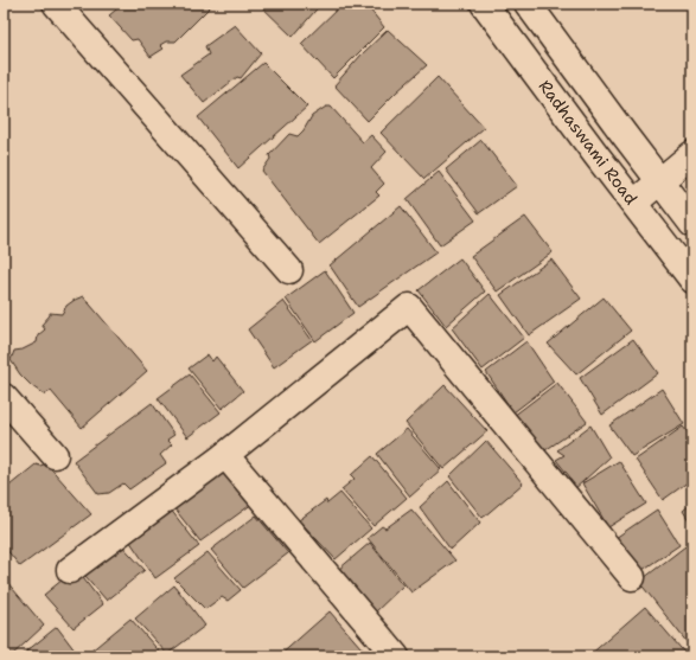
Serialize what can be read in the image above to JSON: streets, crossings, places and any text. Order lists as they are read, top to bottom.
{
  "streets": {
    "street": ["Radhaswami Road"]
  }
}
